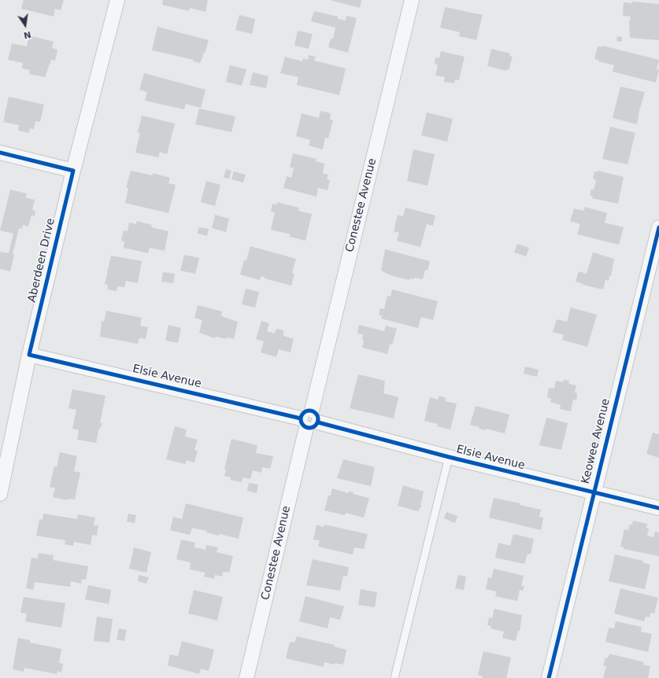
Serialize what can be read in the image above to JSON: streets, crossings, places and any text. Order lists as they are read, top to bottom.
{
  "streets": {
    "street": [
      "Conestee Avenue",
      "Aberdeen Drive",
      "Elsie Avenue",
      "Keowee Avenue"
    ]
  },
  "crossings": [
    ["Conestee Avenue", "Elsie Avenue"],
    ["Aberdeen Drive", "Elsie Avenue"],
    ["Elsie Avenue", "Keowee Avenue"]
  ],
  "north": "bottom"
}
